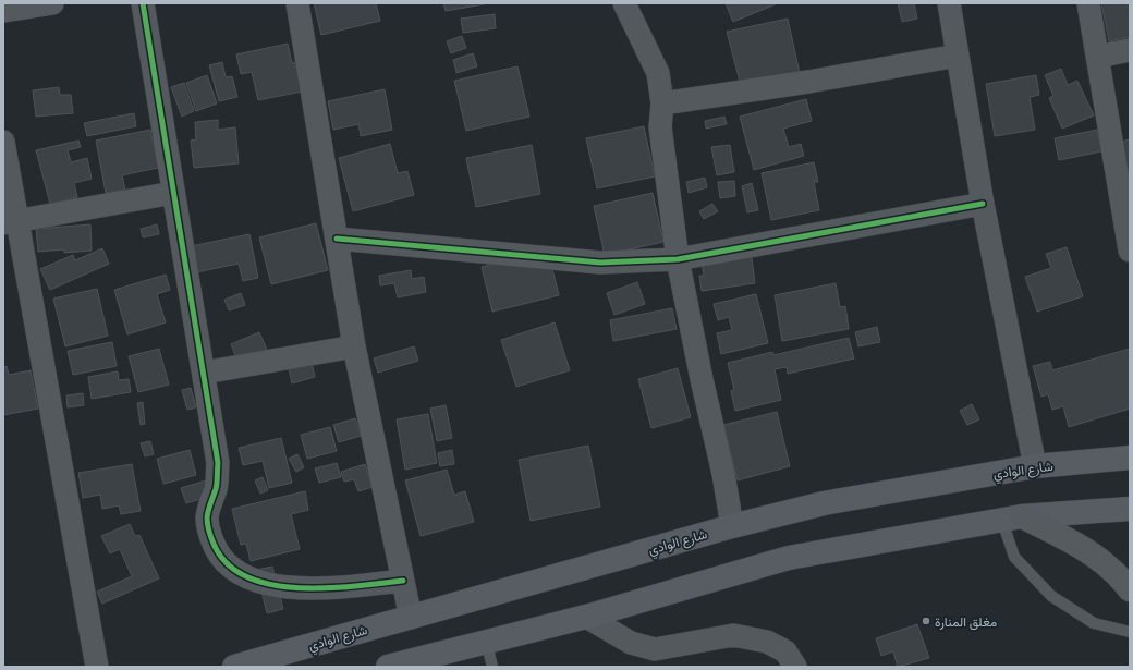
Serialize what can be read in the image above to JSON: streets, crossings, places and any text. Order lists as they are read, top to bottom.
{
  "streets": {
    "main road": ["شارع الوادي"]
  },
  "places": ["مغلق المنارة"]
}
